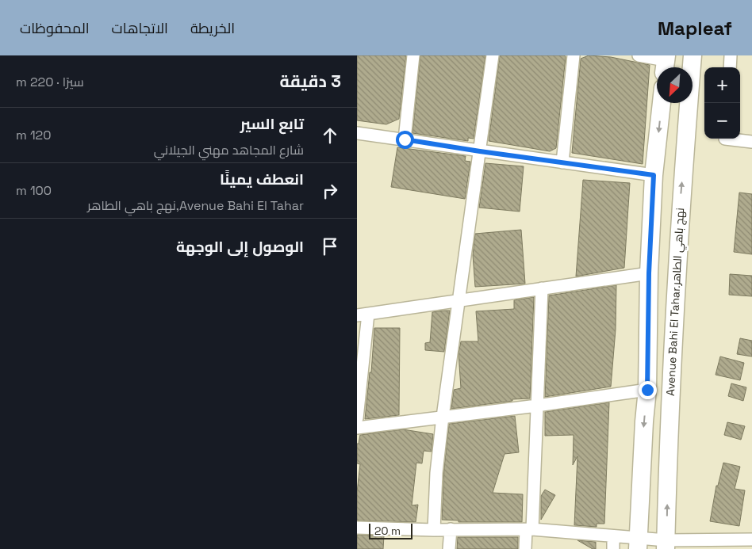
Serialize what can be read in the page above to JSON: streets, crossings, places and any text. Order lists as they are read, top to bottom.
{
  "streets": {
    "main road": ["Avenue Bahi El Tahar,نهج باهي الطاهر"]
  },
  "scale_bar": "20 m",
  "north": "bottom left",
  "page": {
    "header": "Mapleaf",
    "nav": ["الخريطة", "الاتجاهات", "المحفوظات"],
    "heading": ["3 دقيقة", "سيرًا · 220 m"],
    "map_buttons": ["+", "−"],
    "list": [
      ["تابع السير", "شارع المجاهد مهني الجيلاني", "120 m"],
      ["انعطف يمينًا", "Avenue Bahi El Tahar,نهج باهي الطاهر", "100 m"],
      "الوصول إلى الوجهة"
    ],
    "scale": "20 m"
  }
}
